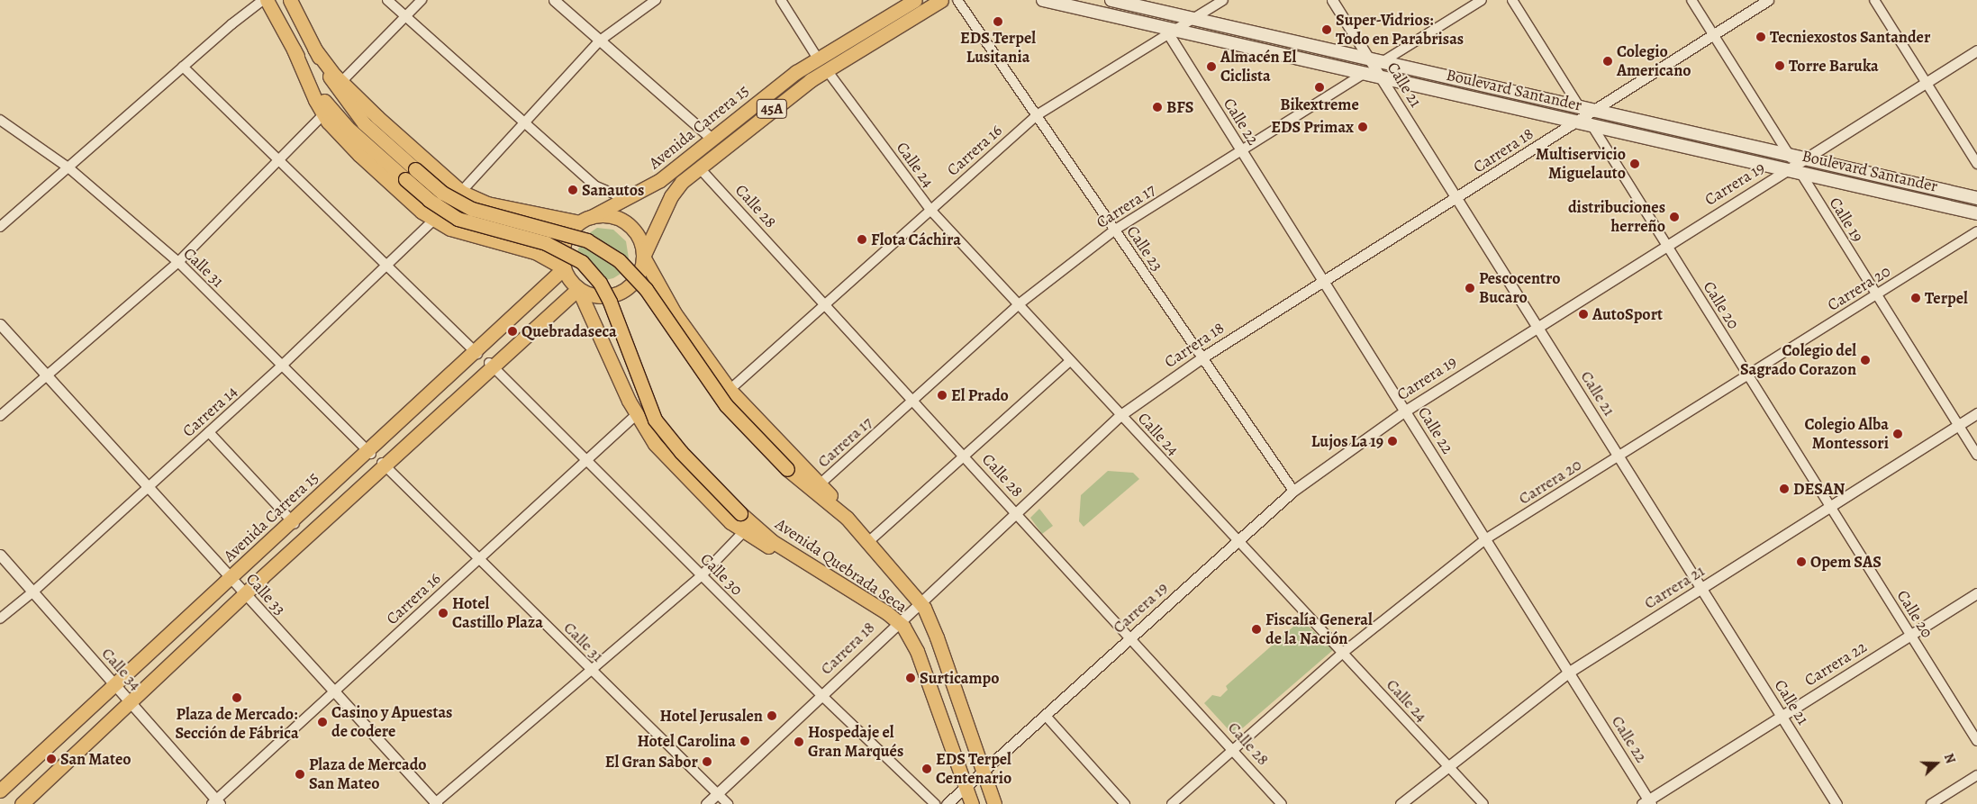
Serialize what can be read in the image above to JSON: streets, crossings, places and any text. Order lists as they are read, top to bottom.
{
  "streets": {
    "main road": [
      "Boulevard Santander",
      "45A",
      "Avenida Carrera 15",
      "Avenida Quebrada Seca"
    ],
    "street": [
      "Calle 21",
      "Calle 22",
      "Carrera 16",
      "Carrera 18",
      "Calle 24",
      "Carrera 19",
      "Calle 28",
      "Carrera 17",
      "Calle 19",
      "Calle 23",
      "Calle 31",
      "Carrera 20",
      "Calle 20",
      "Carrera 14",
      "Calle 30",
      "Carrera 21",
      "Calle 33",
      "Carrera 22",
      "Calle 34"
    ]
  },
  "crossings": [
    ["Calle 21", "Boulevard Santander"],
    ["Calle 21", "Carrera 18"],
    ["Calle 21", "Carrera 19"],
    ["Calle 21", "Carrera 17"],
    ["Calle 21", "Carrera 20"],
    ["Calle 21", "Carrera 21"],
    ["Calle 21", "Carrera 22"],
    ["Boulevard Santander", "Calle 22"],
    ["Boulevard Santander", "Carrera 16"],
    ["Boulevard Santander", "Carrera 18"],
    ["Boulevard Santander", "Carrera 19"],
    ["Boulevard Santander", "Carrera 17"],
    ["Boulevard Santander", "Calle 19"],
    ["Boulevard Santander", "Calle 20"],
    ["45A", "Avenida Carrera 15"],
    ["Calle 22", "Carrera 16"],
    ["Calle 22", "Carrera 18"],
    ["Calle 22", "Carrera 19"],
    ["Calle 22", "Carrera 17"],
    ["Calle 22", "Carrera 20"],
    ["Calle 22", "Carrera 21"],
    ["Calle 22", "Carrera 22"],
    ["Avenida Carrera 15", "Calle 24"],
    ["Avenida Carrera 15", "Calle 28"],
    ["Avenida Carrera 15", "Calle 31"],
    ["Avenida Carrera 15", "Calle 33"],
    ["Avenida Carrera 15", "Calle 34"],
    ["Carrera 16", "Calle 24"],
    ["Carrera 16", "Calle 28"],
    ["Carrera 16", "Calle 23"],
    ["Carrera 16", "Calle 31"],
    ["Carrera 16", "Calle 30"],
    ["Carrera 16", "Calle 33"],
    ["Carrera 16", "Calle 34"],
    ["Carrera 18", "Calle 24"],
    ["Carrera 18", "Calle 28"],
    ["Carrera 18", "Calle 19"],
    ["Carrera 18", "Calle 23"],
    ["Carrera 18", "Calle 31"],
    ["Carrera 18", "Calle 20"],
    ["Carrera 18", "Avenida Quebrada Seca"],
    ["Carrera 18", "Calle 30"],
    ["Calle 24", "Carrera 19"],
    ["Calle 24", "Carrera 17"],
    ["Calle 24", "Carrera 20"],
    ["Calle 24", "Carrera 21"],
    ["Carrera 19", "Calle 28"],
    ["Carrera 19", "Calle 19"],
    ["Carrera 19", "Calle 23"],
    ["Carrera 19", "Calle 20"],
    ["Carrera 19", "Avenida Quebrada Seca"],
    ["Calle 28", "Carrera 17"],
    ["Calle 28", "Carrera 20"],
    ["Carrera 17", "Calle 23"],
    ["Calle 19", "Carrera 20"],
    ["Calle 19", "Carrera 21"],
    ["Calle 31", "Carrera 14"],
    ["Carrera 20", "Calle 20"],
    ["Calle 20", "Carrera 21"],
    ["Calle 20", "Carrera 22"],
    ["Carrera 14", "Calle 33"],
    ["Carrera 14", "Calle 34"]
  ],
  "places": [
    "EDS Terpel Lusitania",
    "Super-Vidrios: Todo en Parabrisas",
    "Tecniexostos Santander",
    "Colegio Americano",
    "Torre Baruka",
    "Almacén El Ciclista",
    "Bikextreme",
    "BFS",
    "EDS Primax",
    "Multiservicio Miguelauto",
    "Sanautos",
    "distribuciones herreño",
    "Flota Cáchira",
    "Pescocentro Bucaro",
    "Terpel",
    "AutoSport",
    "Quebradaseca",
    "Colegio del Sagrado Corazon",
    "El Prado",
    "Colegio Alba Montessori",
    "Lujos La 19",
    "DESAN",
    "Opem SAS",
    "Hotel Castillo Plaza",
    "Fiscalía General de la Nación",
    "Surticampo",
    "Plaza de Mercado: Sección de Fábrica",
    "Hotel Jerusalen",
    "Casino y Apuestas de codere",
    "Hotel Carolina",
    "Hospedaje el Gran Marqués",
    "San Mateo",
    "El Gran Sabor",
    "EDS Terpel Centenario",
    "Plaza de Mercado San Mateo"
  ],
  "north": "right"
}
